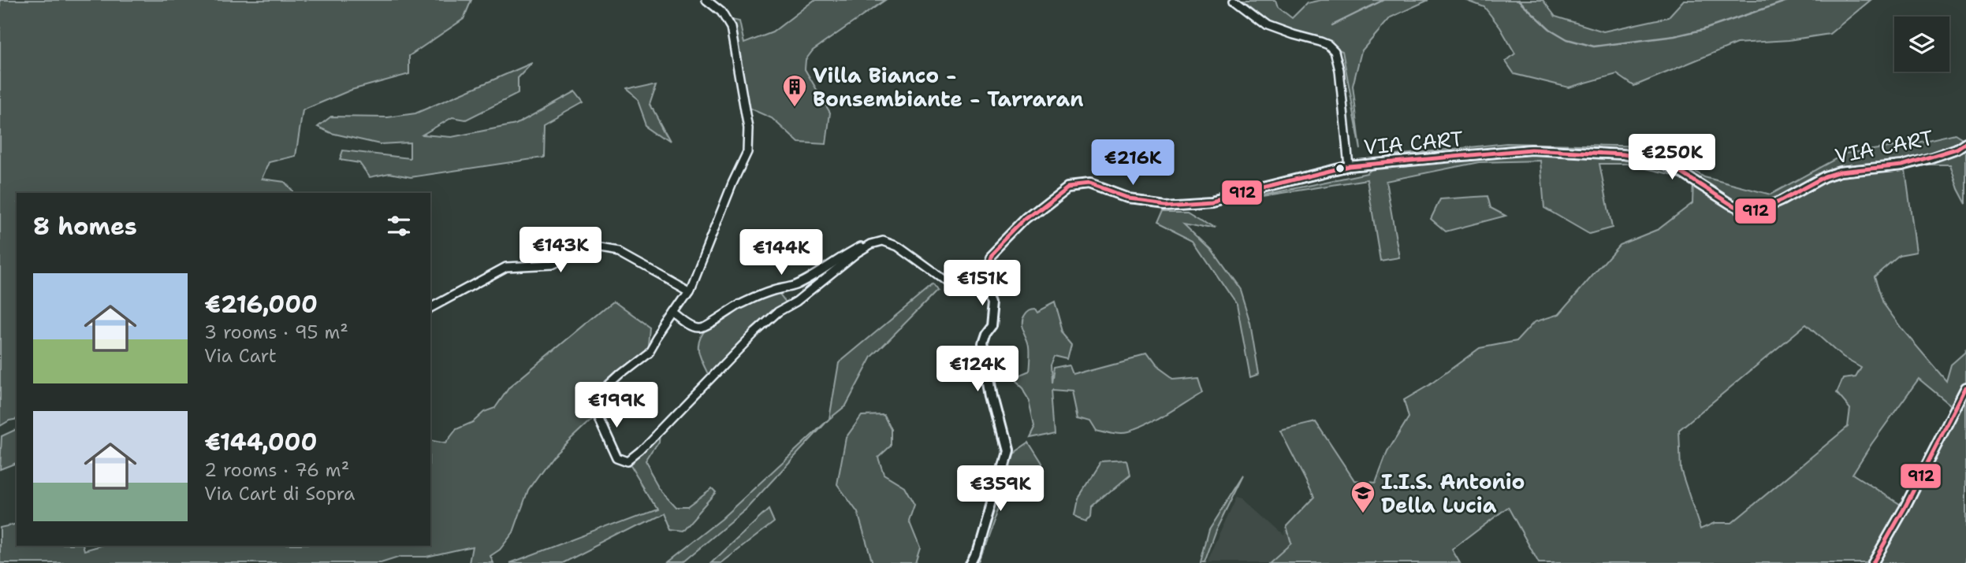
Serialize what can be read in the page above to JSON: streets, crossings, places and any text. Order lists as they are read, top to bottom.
{
  "streets": {
    "street": ["VIA CART"]
  },
  "places": {
    "building": ["Villa Bianco - Bonsembiante - Tarraran"],
    "school or university": ["I.I.S. Antonio Della Lucia"]
  },
  "lines": ["transit line 912"],
  "page": {
    "price": [
      "€250K",
      "€216K",
      "€143K",
      "€144K",
      "€151K",
      "€124K",
      "€199K",
      "€359K"
    ],
    "heading": "8 homes",
    "list": [
      {
        "name": "€216,000",
        "note": "3 rooms · 95 m² · Via Cart"
      },
      {
        "name": "€144,000",
        "note": "2 rooms · 76 m² · Via Cart di Sopra"
      }
    ]
  }
}
